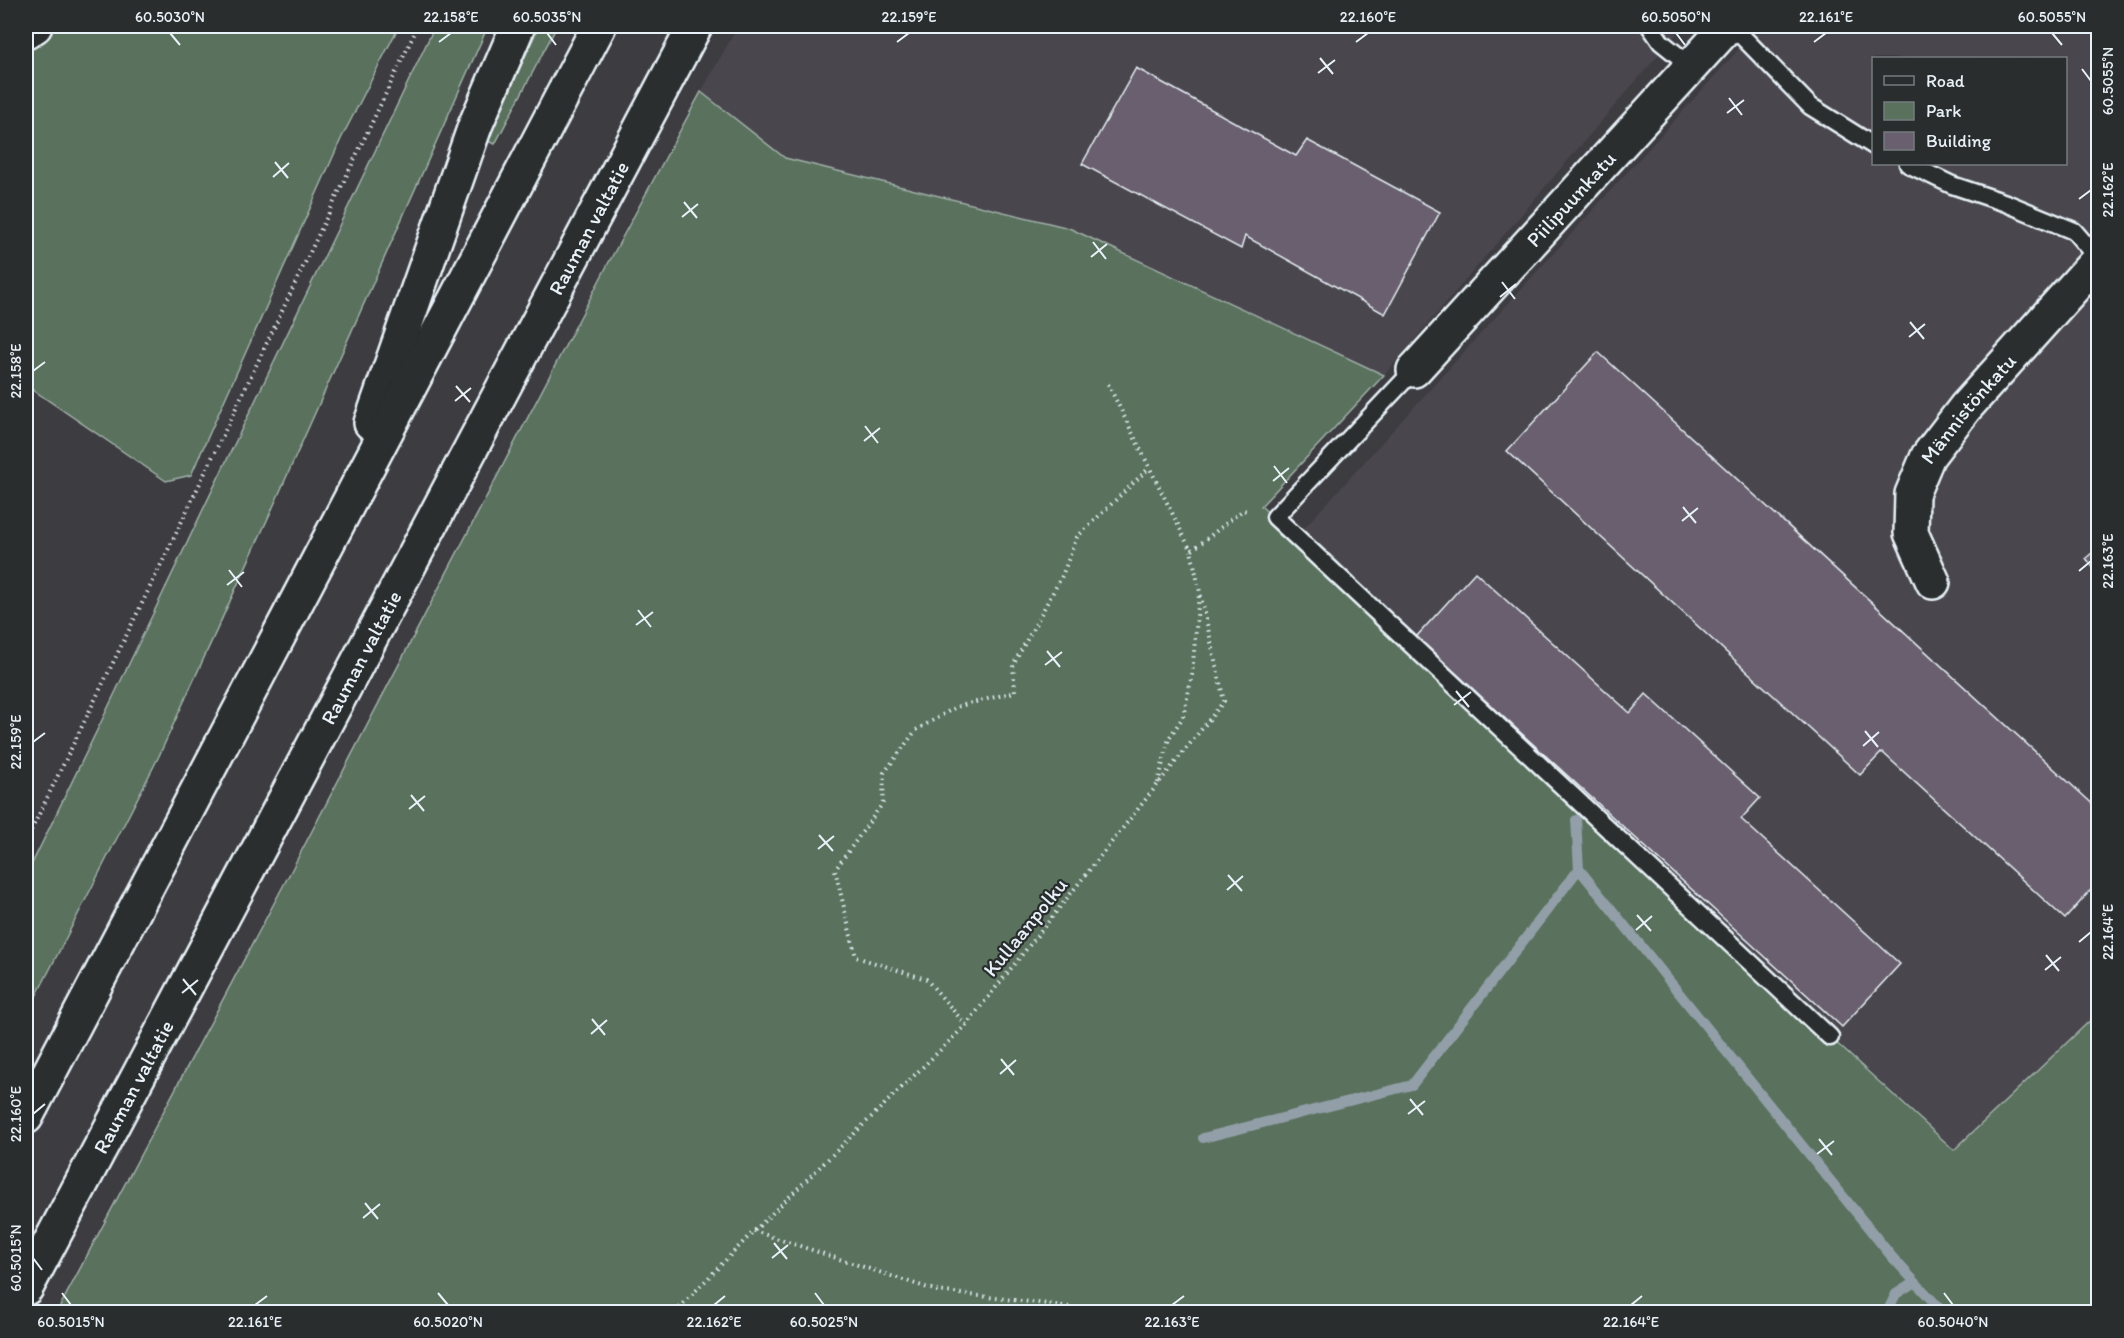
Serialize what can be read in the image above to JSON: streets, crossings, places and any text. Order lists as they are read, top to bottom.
{
  "streets": {
    "main road": ["Piilipuunkatu", "Rauman valtatie", "Männistönkatu"],
    "path": ["Kullaanpolku"]
  },
  "legend": ["Road", "Park", "Building"],
  "coordinates": [
    "60.5030°N",
    "22.158°E",
    "60.5035°N",
    "22.159°E",
    "22.160°E",
    "60.5050°N",
    "22.161°E",
    "60.5055°N",
    "22.162°E",
    "22.163°E",
    "22.164°E",
    "60.5015°N",
    "60.5020°N",
    "60.5025°N",
    "60.5040°N"
  ]
}
